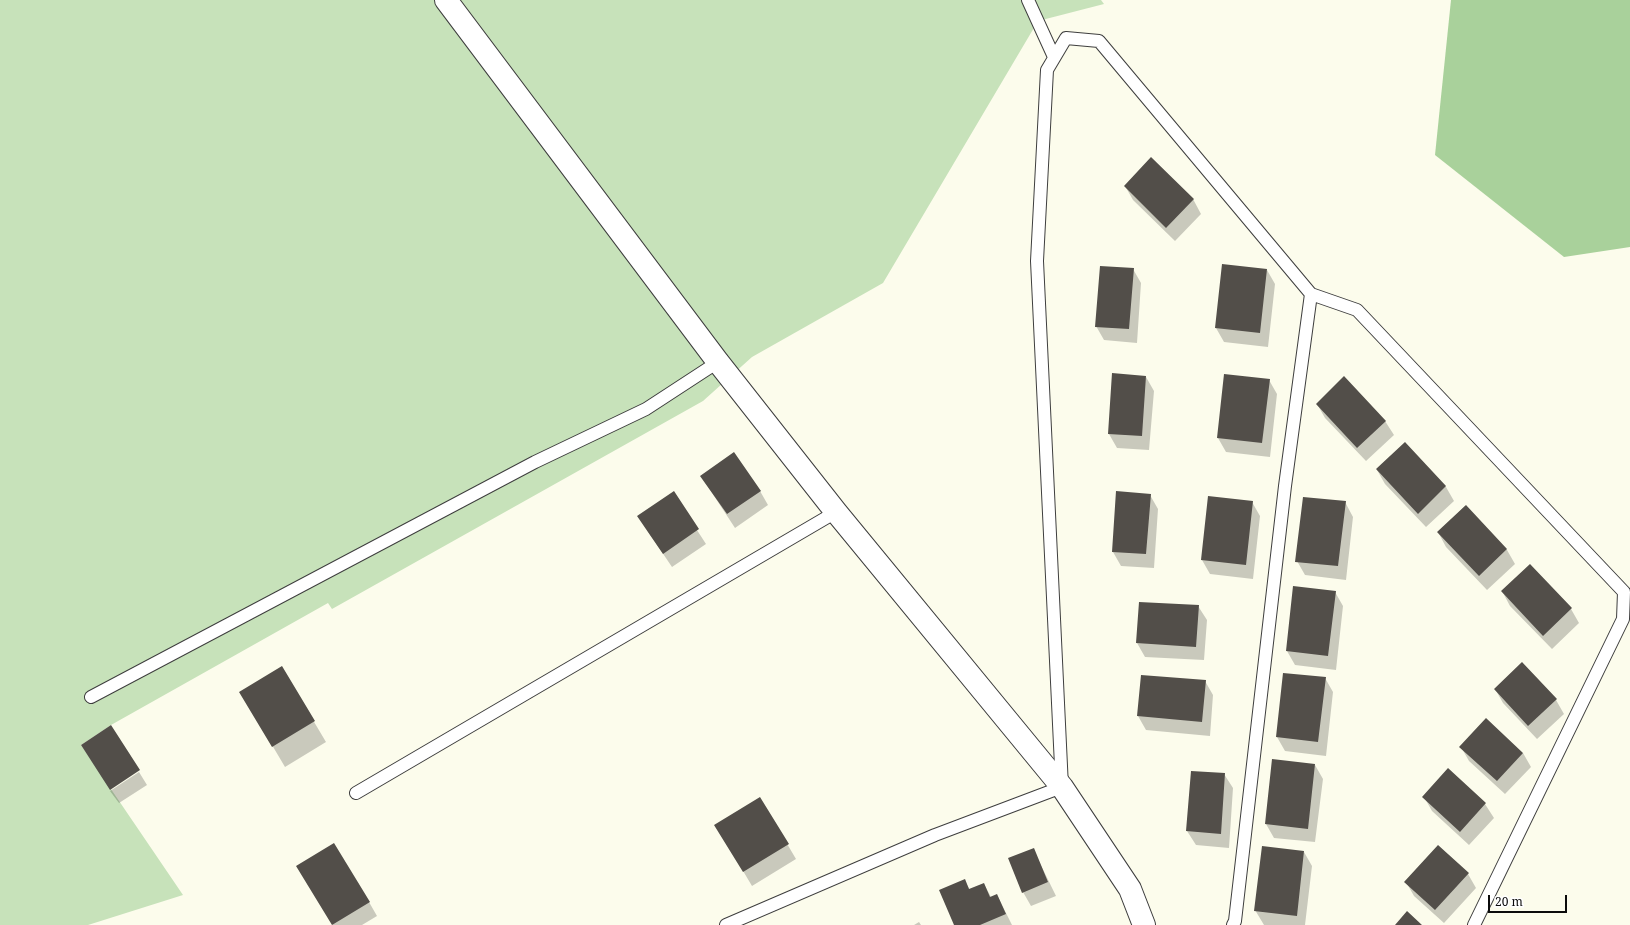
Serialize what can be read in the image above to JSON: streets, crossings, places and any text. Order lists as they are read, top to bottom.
{
  "scale_bar": "20 m"
}
